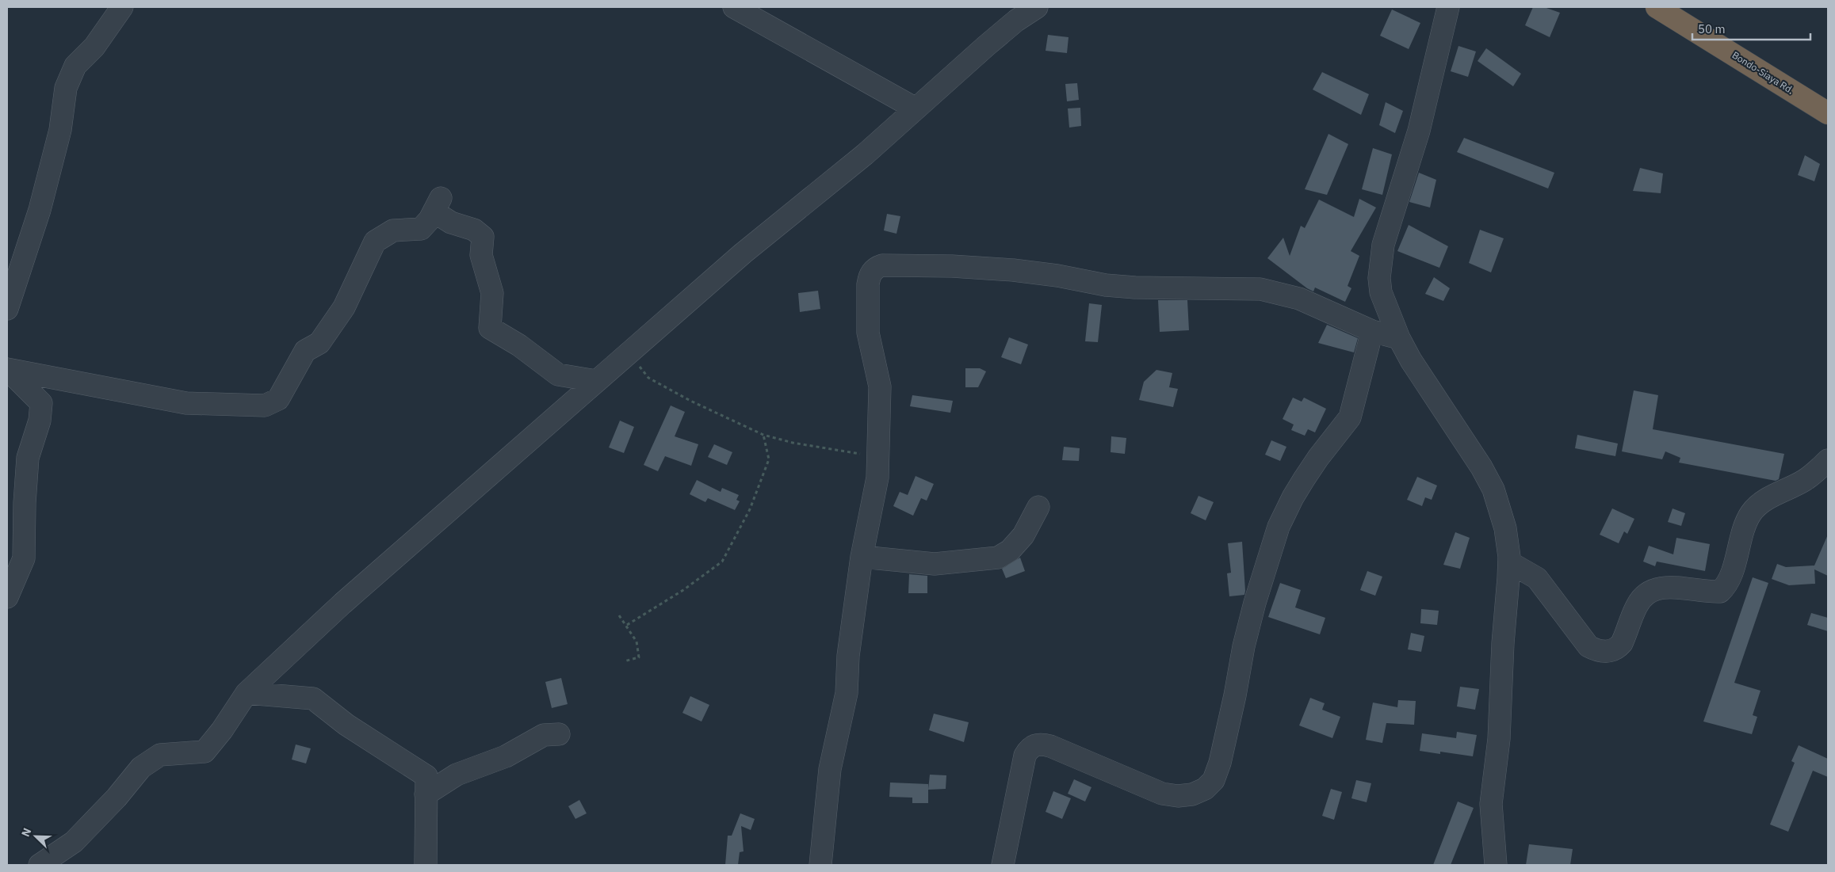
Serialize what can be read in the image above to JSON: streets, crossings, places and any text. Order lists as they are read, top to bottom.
{
  "streets": {
    "highway": ["Bondo-Siaya Rd."]
  },
  "scale_bar": "50 m",
  "north": "top left"
}
